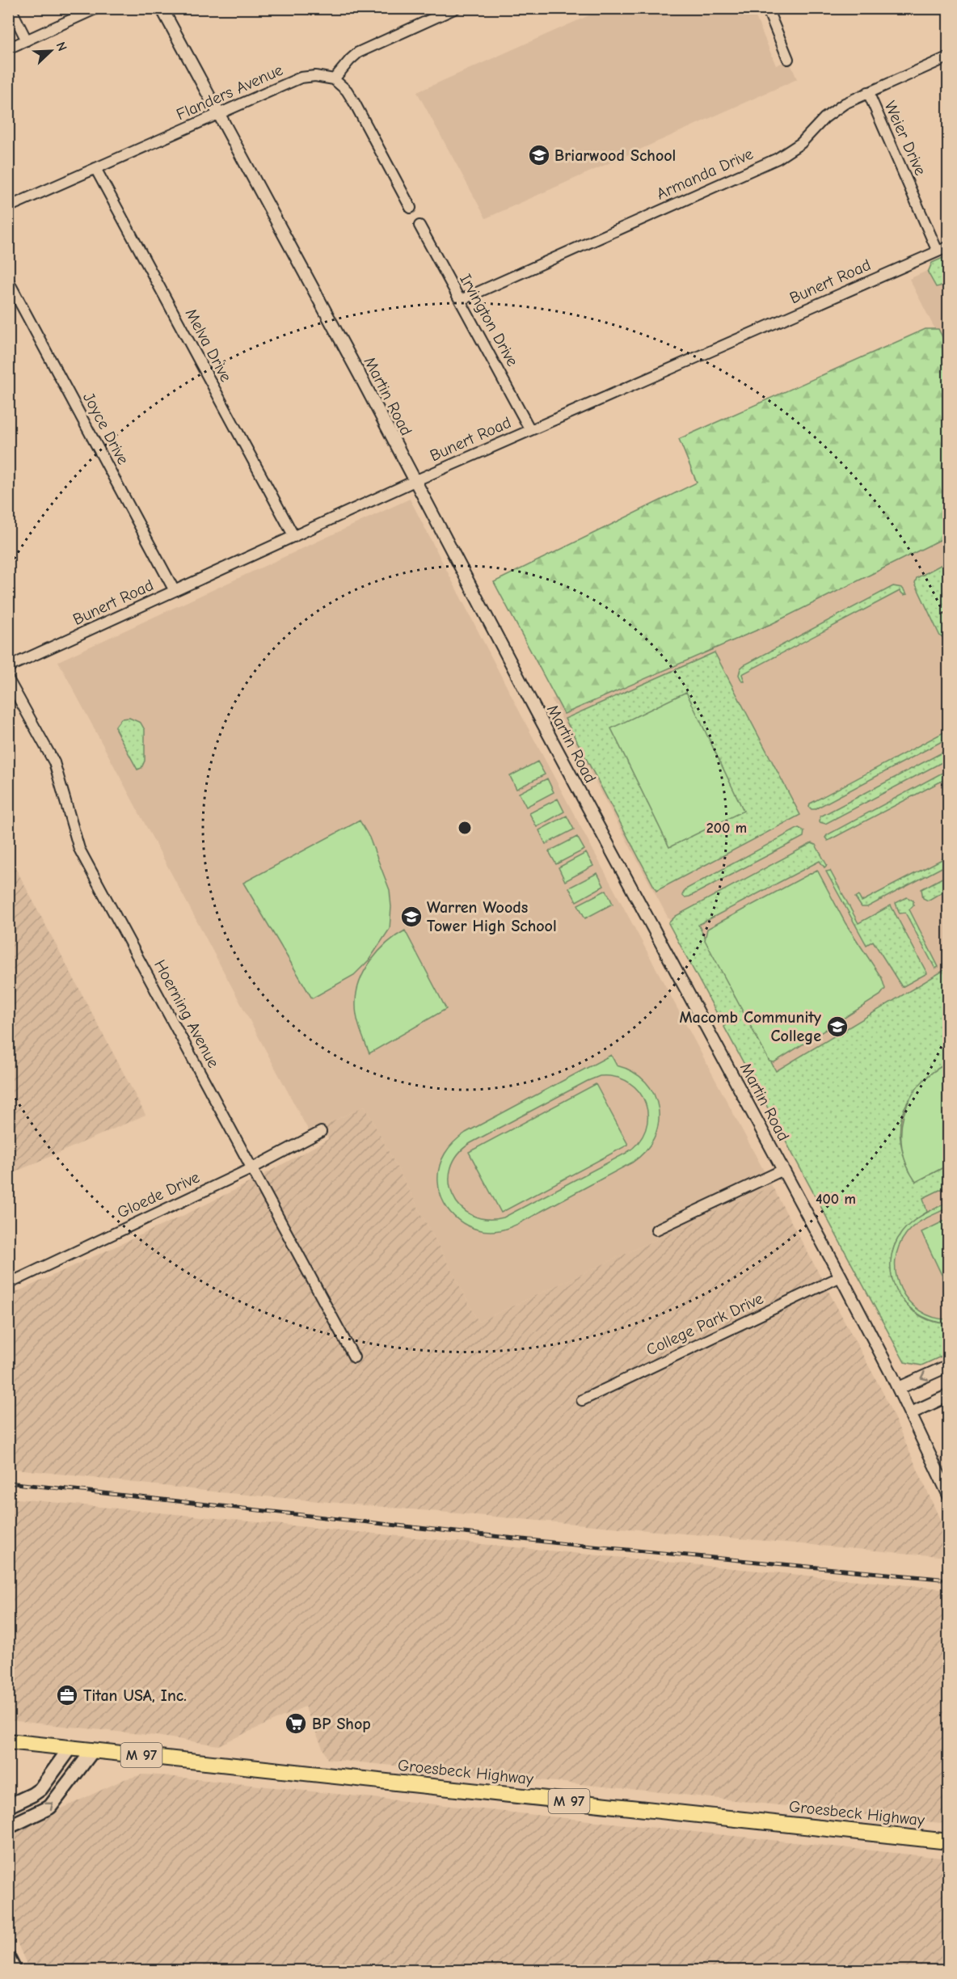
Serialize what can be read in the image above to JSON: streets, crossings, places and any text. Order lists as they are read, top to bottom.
{
  "streets": {
    "main road": ["M 97", "Groesbeck Highway"],
    "street": [
      "Flanders Avenue",
      "Weier Drive",
      "Armanda Drive",
      "Bunert Road",
      "Irvington Drive",
      "Melva Drive",
      "Martin Road",
      "Joyce Drive",
      "Hoerning Avenue",
      "Gloede Drive",
      "College Park Drive"
    ]
  },
  "crossings": [
    ["Flanders Avenue", "Melva Drive"],
    ["Flanders Avenue", "Martin Road"],
    ["Weier Drive", "Armanda Drive"],
    ["Weier Drive", "Bunert Road"],
    ["Armanda Drive", "Irvington Drive"],
    ["Bunert Road", "Irvington Drive"],
    ["Bunert Road", "Melva Drive"],
    ["Bunert Road", "Martin Road"],
    ["Bunert Road", "Joyce Drive"],
    ["Martin Road", "College Park Drive"],
    ["Hoerning Avenue", "Gloede Drive"]
  ],
  "places": {
    "school or university": ["Briarwood School", "Warren Woods Tower High School", "Macomb Community College"],
    "office": ["Titan USA, Inc."],
    "supermarket": ["BP Shop"]
  },
  "north": "top right",
  "rings": ["200 m", "400 m"]
}
